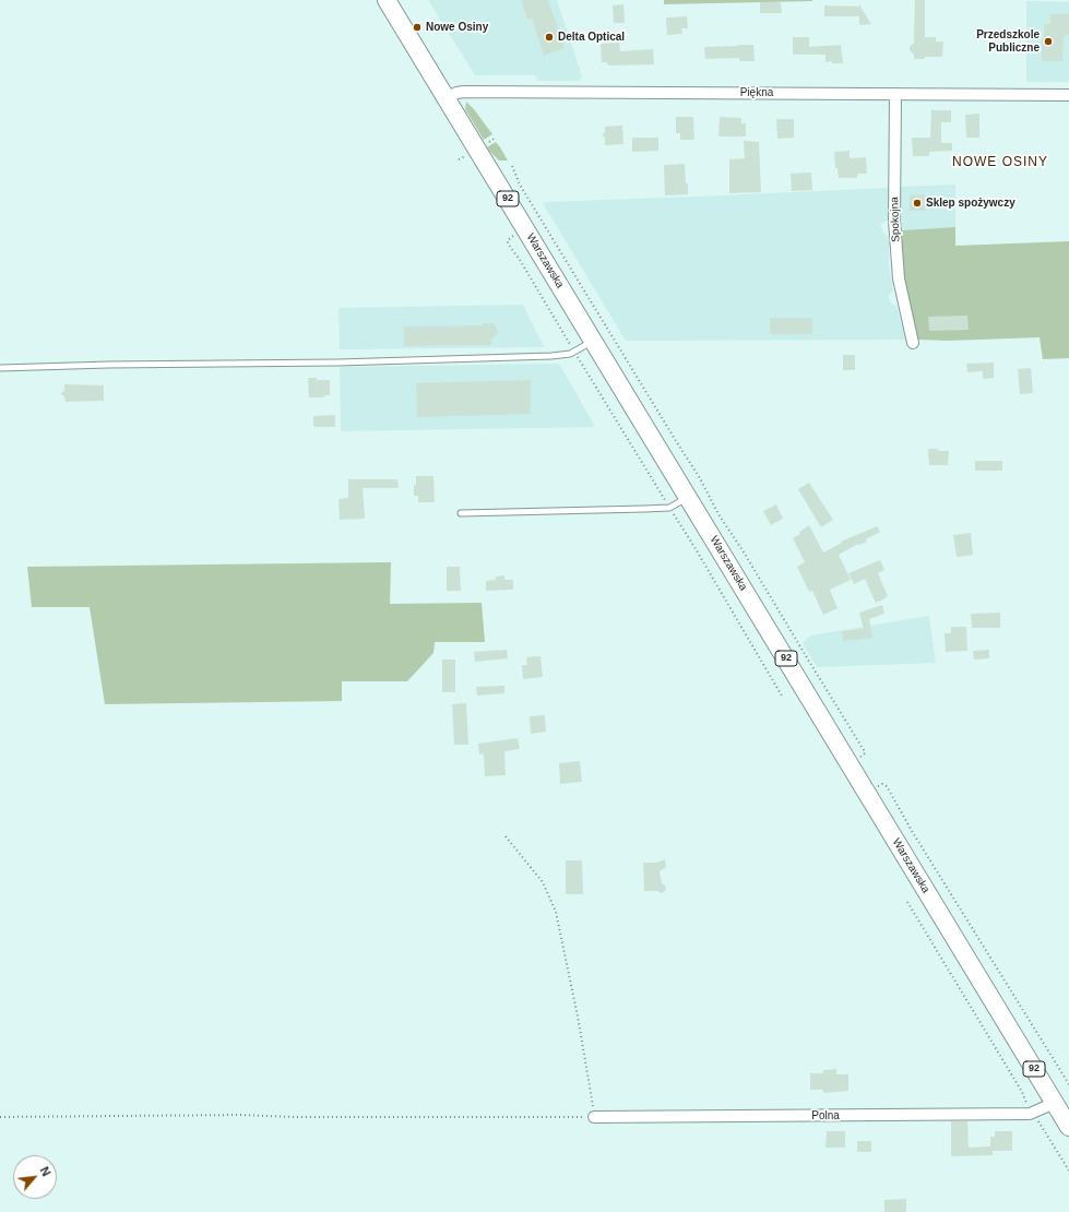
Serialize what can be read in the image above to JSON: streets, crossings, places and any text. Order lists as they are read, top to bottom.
{
  "streets": {
    "main road": ["92", "Warszawska"],
    "street": ["Piękna", "Spokojna", "Polna"]
  },
  "crossings": [
    ["Piękna", "Spokojna"],
    ["Piękna", "Warszawska"],
    ["Warszawska", "Polna"]
  ],
  "districts": ["NOWE OSINY"],
  "places": [
    "Nowe Osiny",
    "Delta Optical",
    "Przedszkole Publiczne",
    "Sklep spożywczy"
  ],
  "north": "top right"
}
